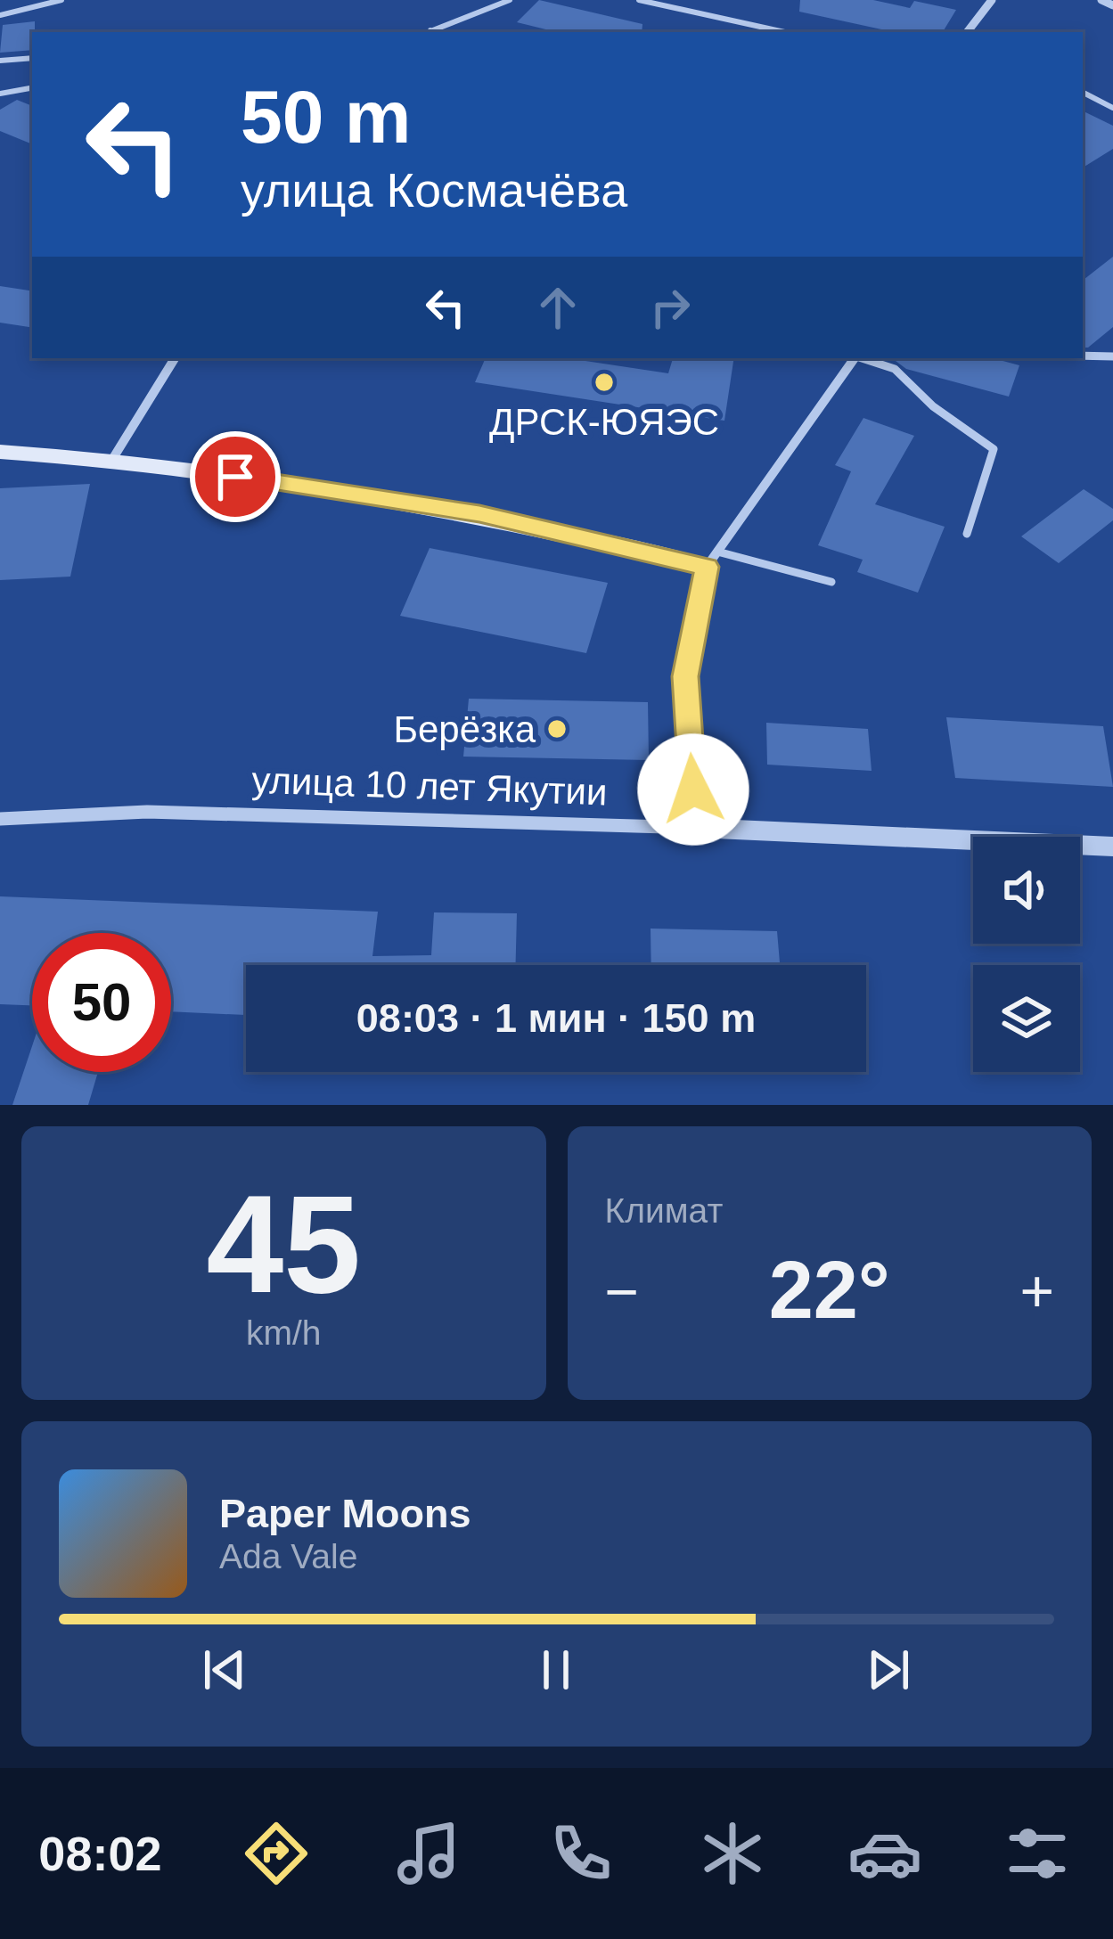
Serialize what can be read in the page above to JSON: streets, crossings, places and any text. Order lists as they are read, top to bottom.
{
  "streets": {
    "street": ["улица 10 лет Якутии"]
  },
  "places": ["ДРСК-ЮЯЭС", "Берёзка"],
  "page": {
    "turn": ["50 m", "улица Космачёва"],
    "limit": "50",
    "trip": "08:03 · 1 мин · 150 m",
    "tile": [
      ["45", "km/h"],
      "Климат"
    ],
    "heat": ["−", "22°", "+"],
    "song": ["Paper Moons", "Ada Vale"],
    "tabs": "08:02"
  }
}
